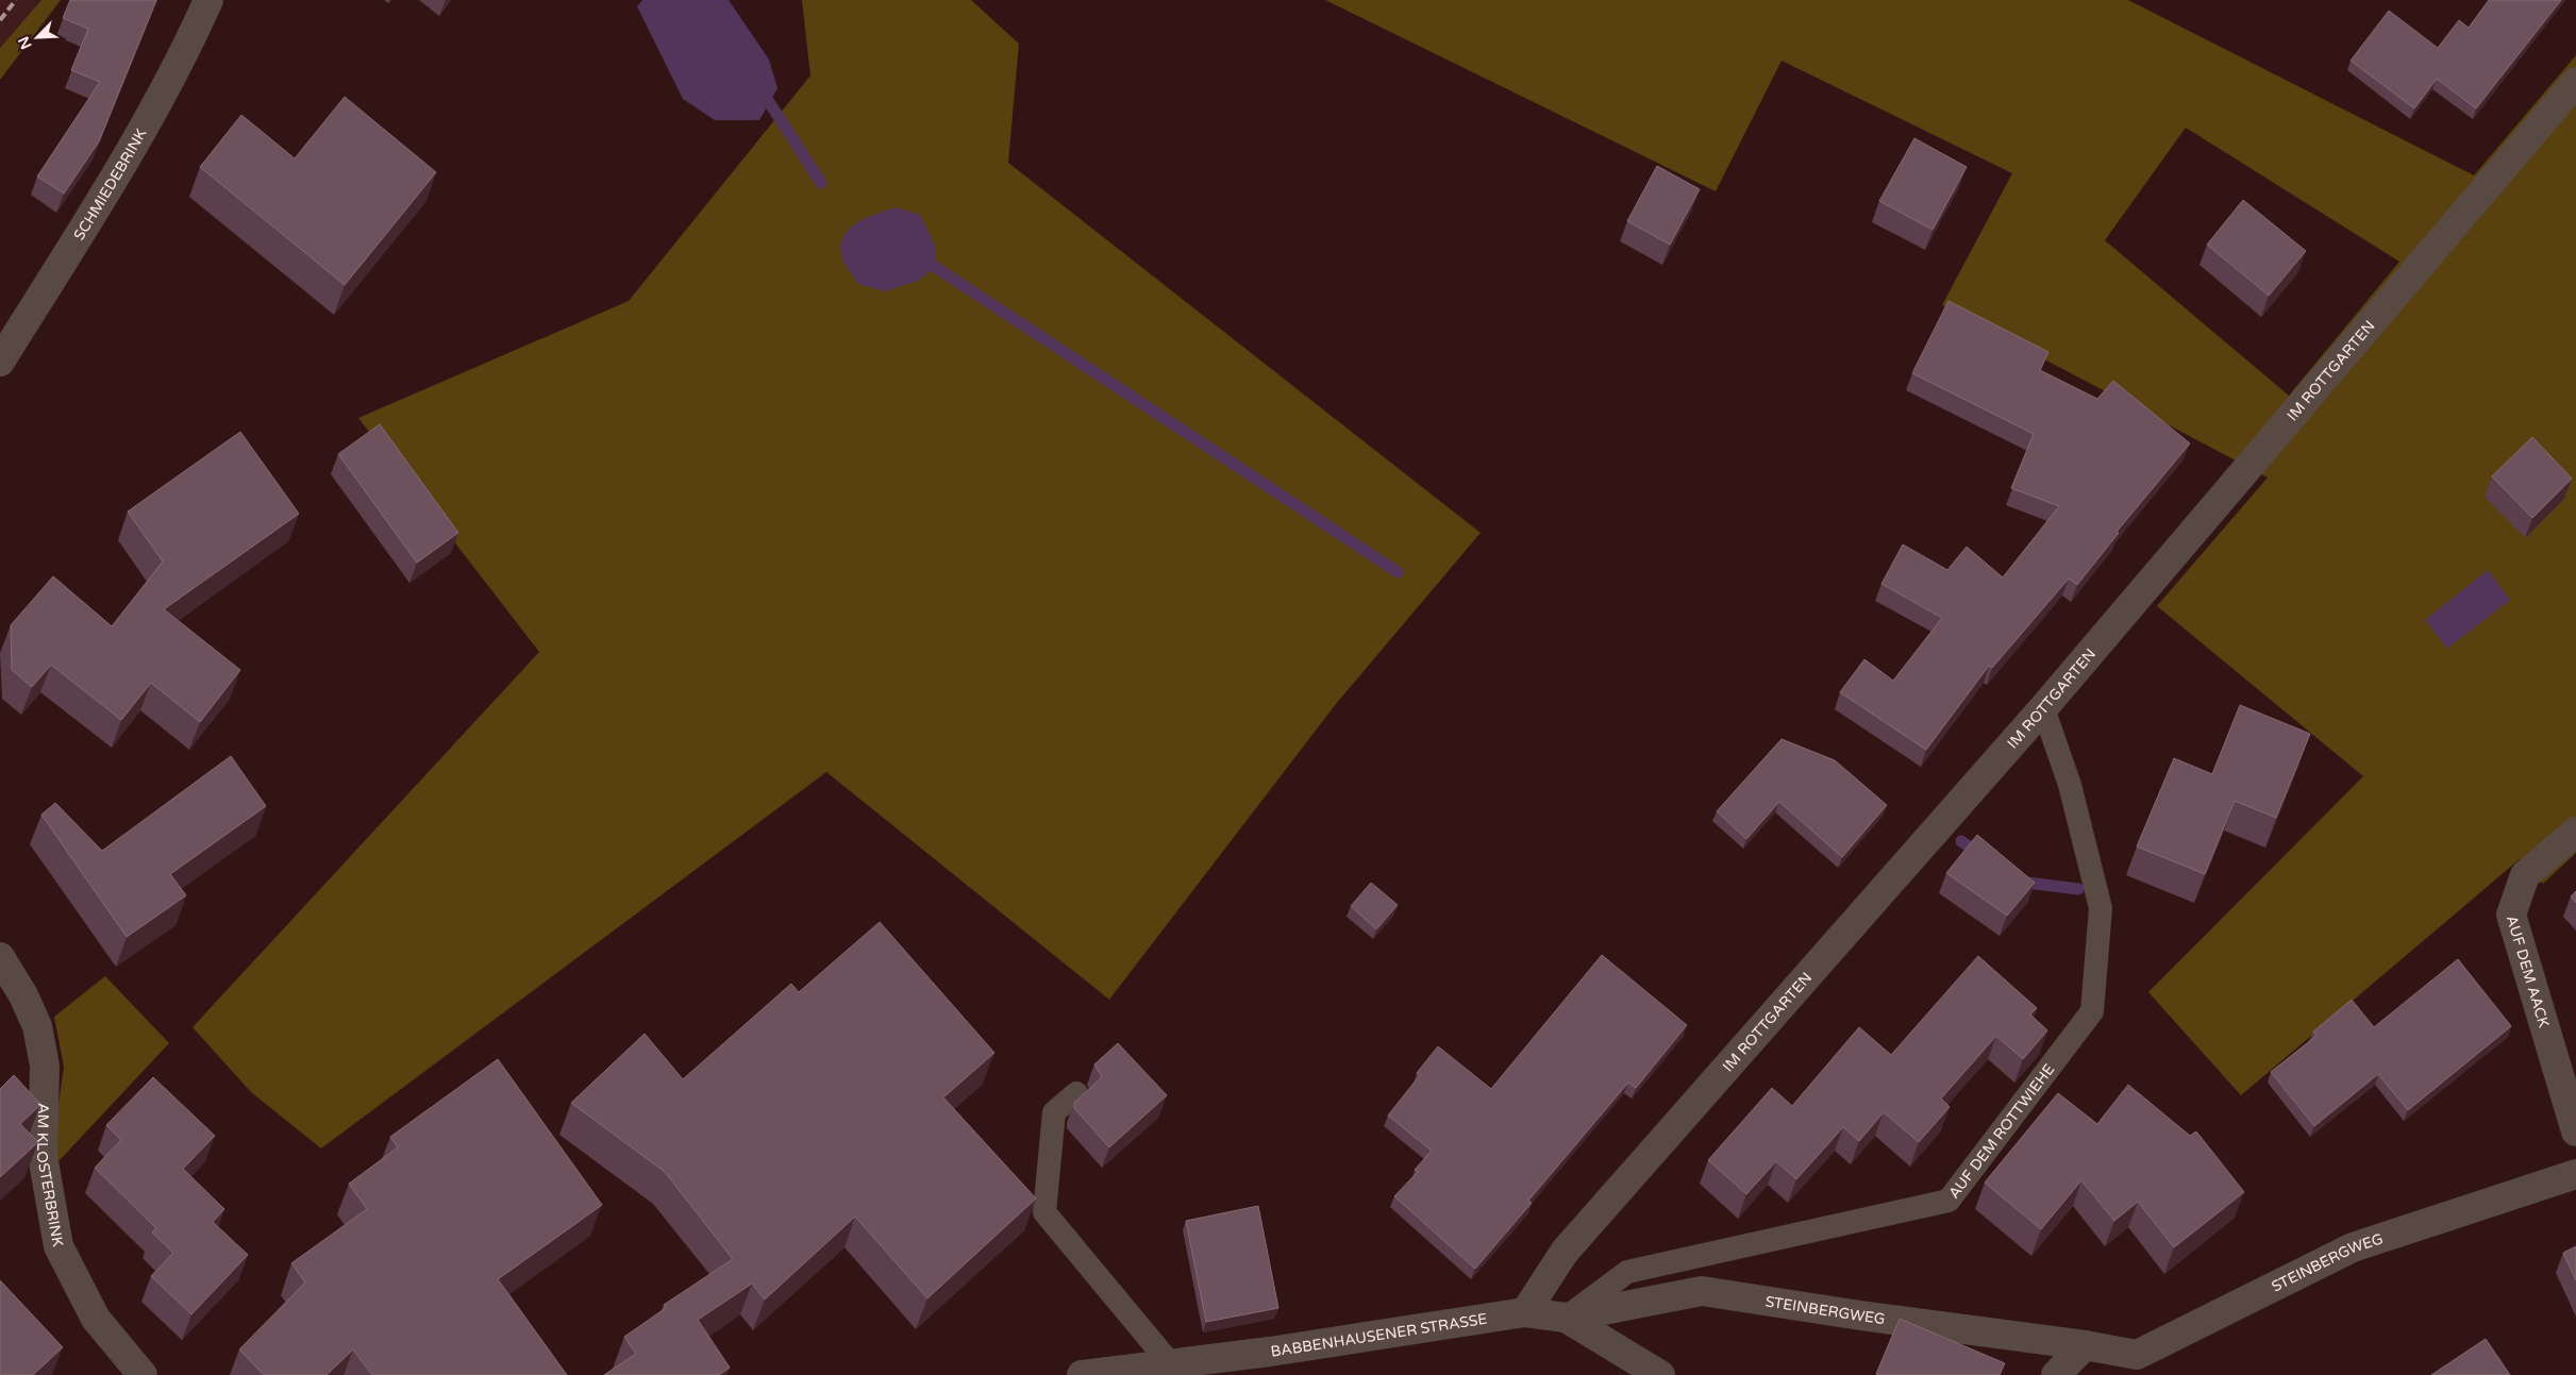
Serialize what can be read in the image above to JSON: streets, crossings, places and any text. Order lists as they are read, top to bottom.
{
  "streets": {
    "street": [
      "SCHMIEDEBRINK",
      "IM ROTTGARTEN",
      "AUF DEM AACK",
      "AM KLOSTERBRINK",
      "STEINBERGWEG",
      "BABBENHAUSENER STRASSE"
    ],
    "lane": ["AUF DEM ROTTWIEHE"]
  },
  "crossings": [
    ["IM ROTTGARTEN", "AUF DEM ROTTWIEHE"],
    ["IM ROTTGARTEN", "BABBENHAUSENER STRASSE"],
    ["AUF DEM ROTTWIEHE", "STEINBERGWEG"],
    ["AUF DEM ROTTWIEHE", "BABBENHAUSENER STRASSE"],
    ["STEINBERGWEG", "BABBENHAUSENER STRASSE"]
  ],
  "north": "bottom left"
}
